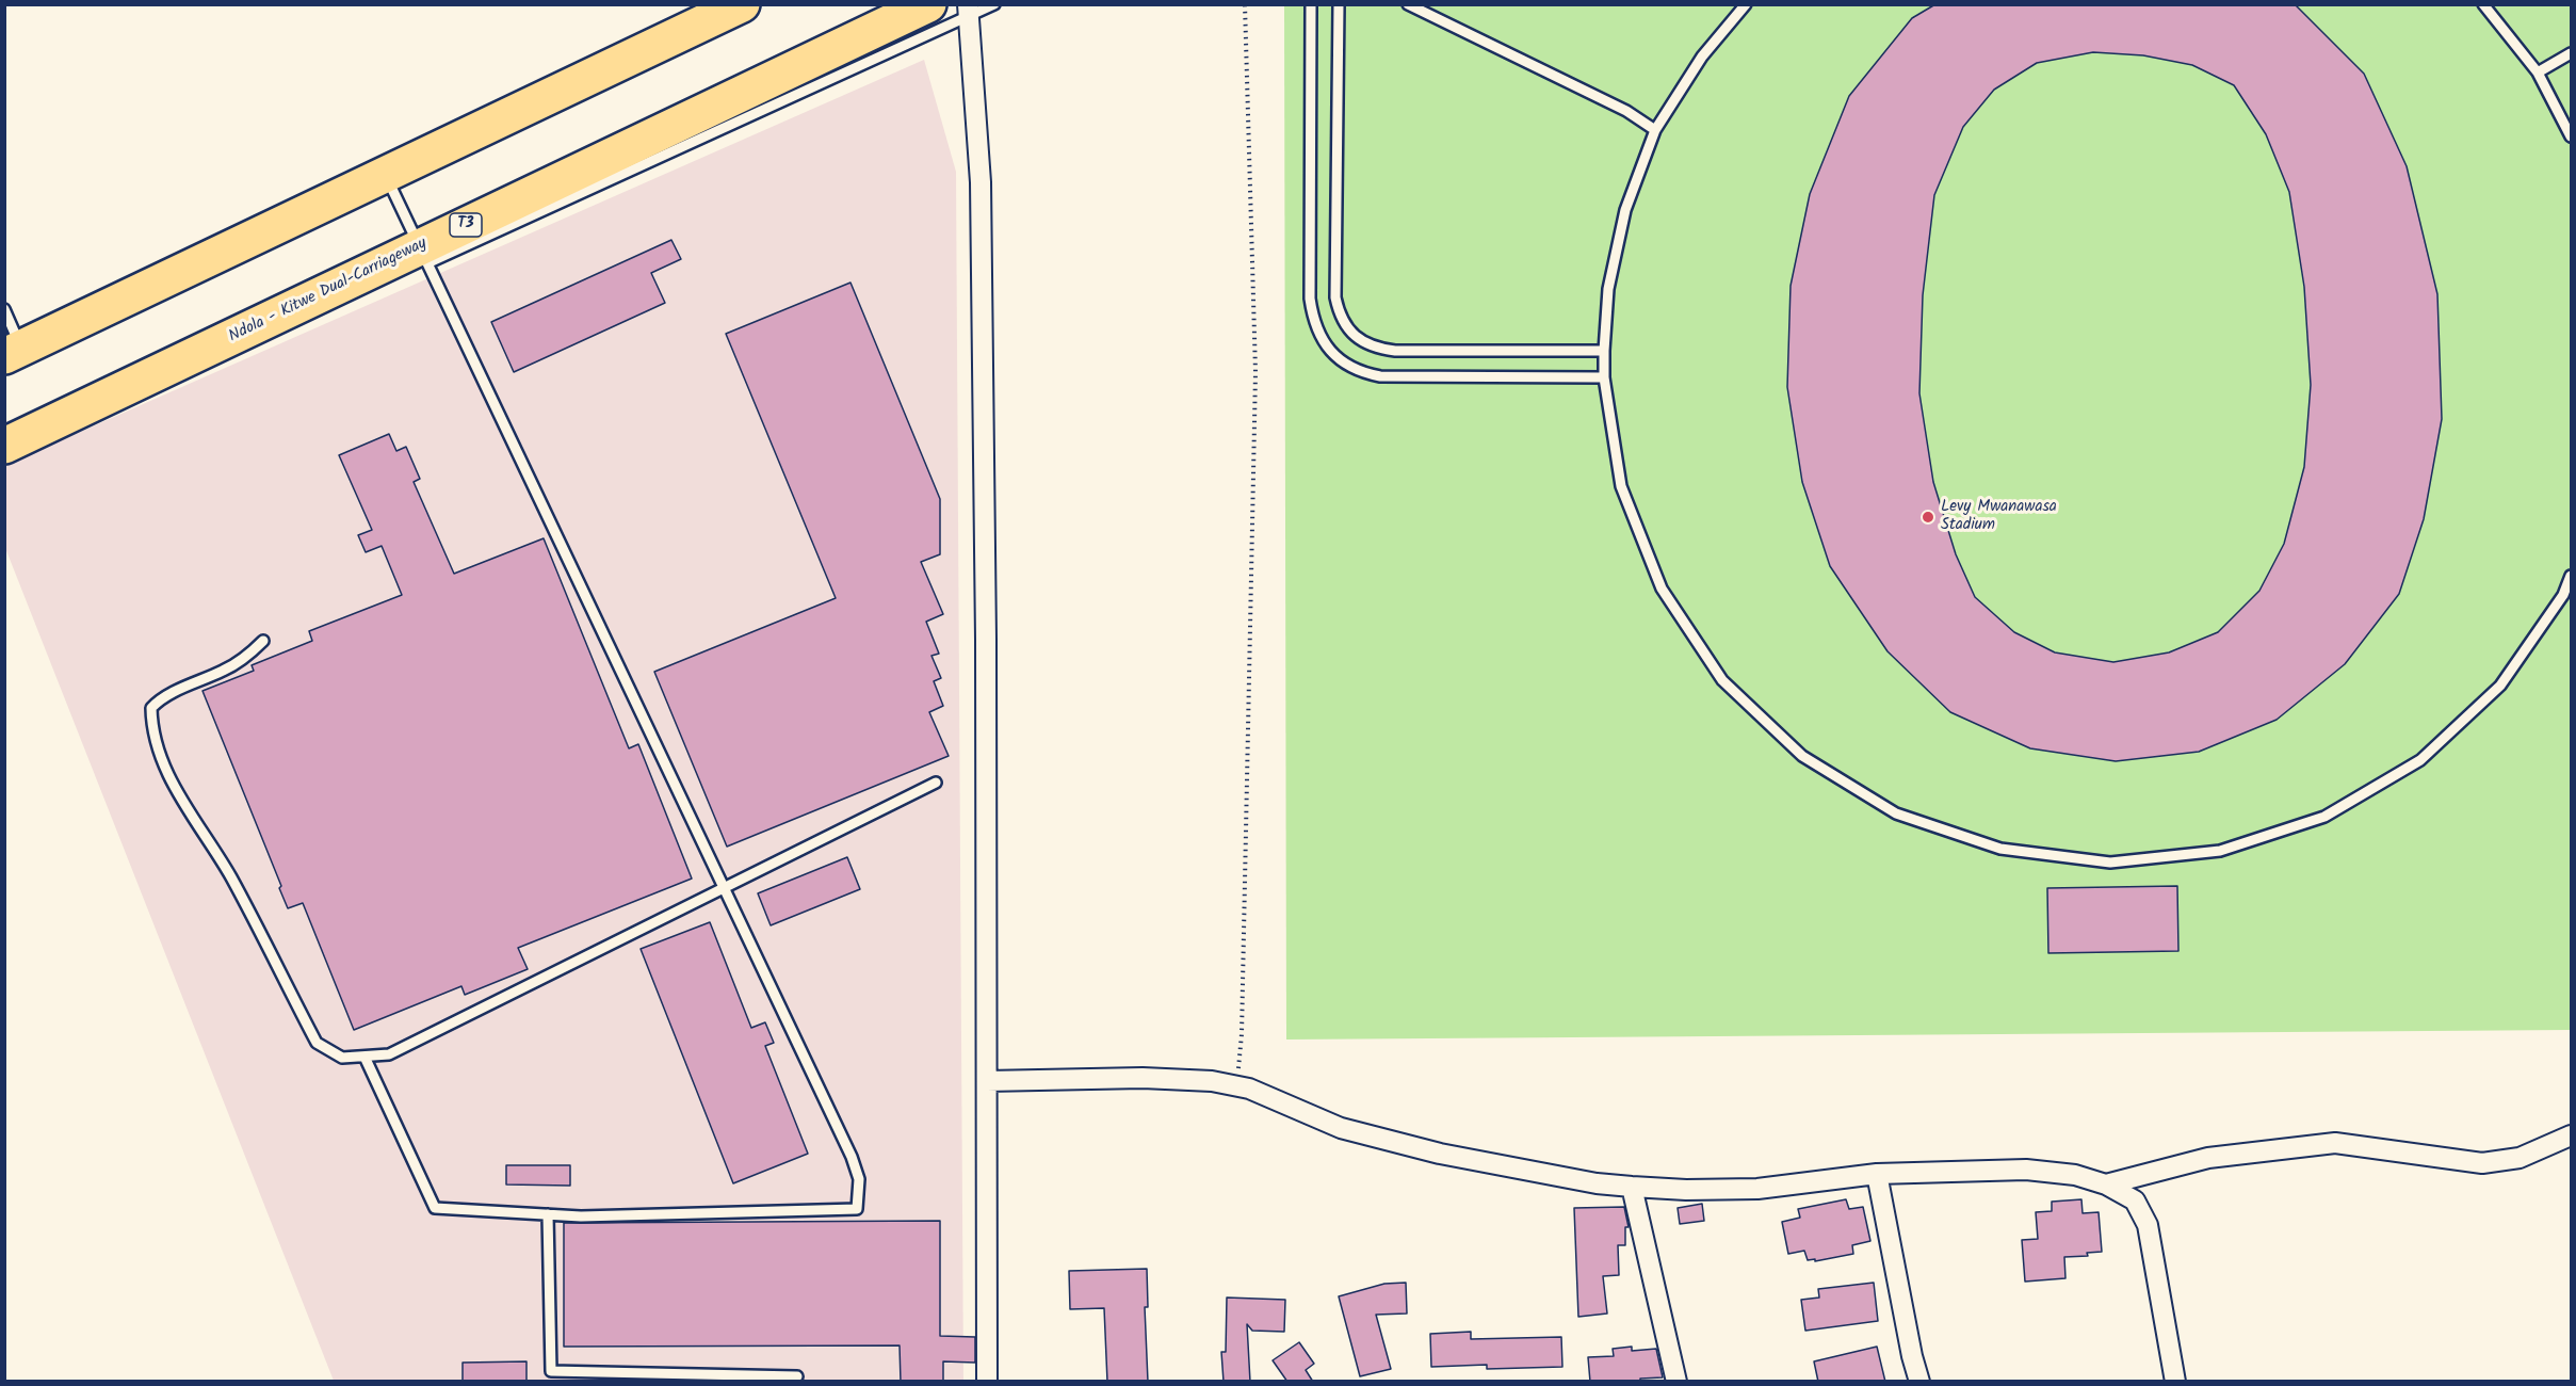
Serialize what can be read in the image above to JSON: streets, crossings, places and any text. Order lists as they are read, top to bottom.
{
  "streets": {
    "highway": ["T3", "Ndola - Kitwe Dual-Carriageway"]
  },
  "places": ["Levy Mwanawasa Stadium"]
}
